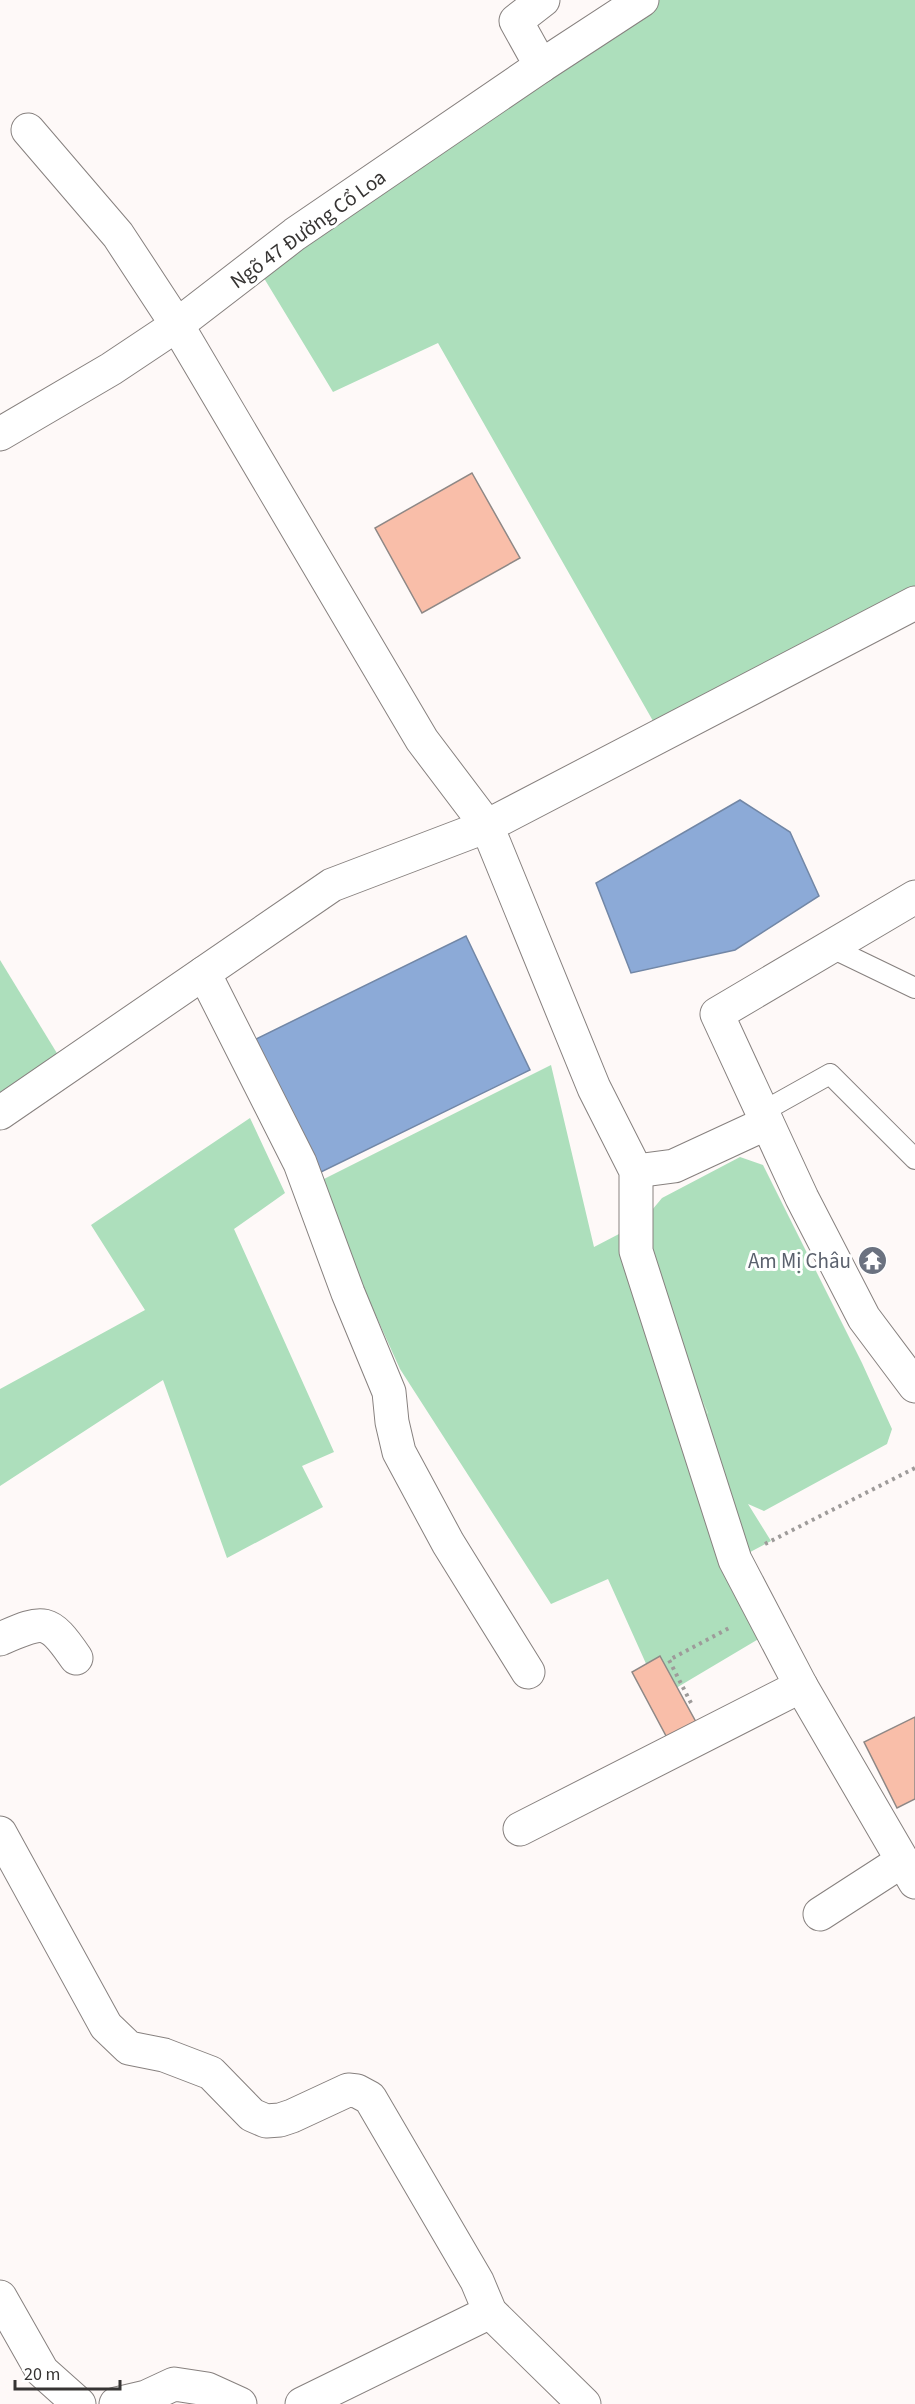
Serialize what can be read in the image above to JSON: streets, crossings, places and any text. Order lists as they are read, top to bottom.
{
  "streets": {
    "street": ["Ngõ 47 Đường Cổ Loa"]
  },
  "places": {
    "temple": ["Am Mị Châu"]
  },
  "scale_bar": "20 m"
}
